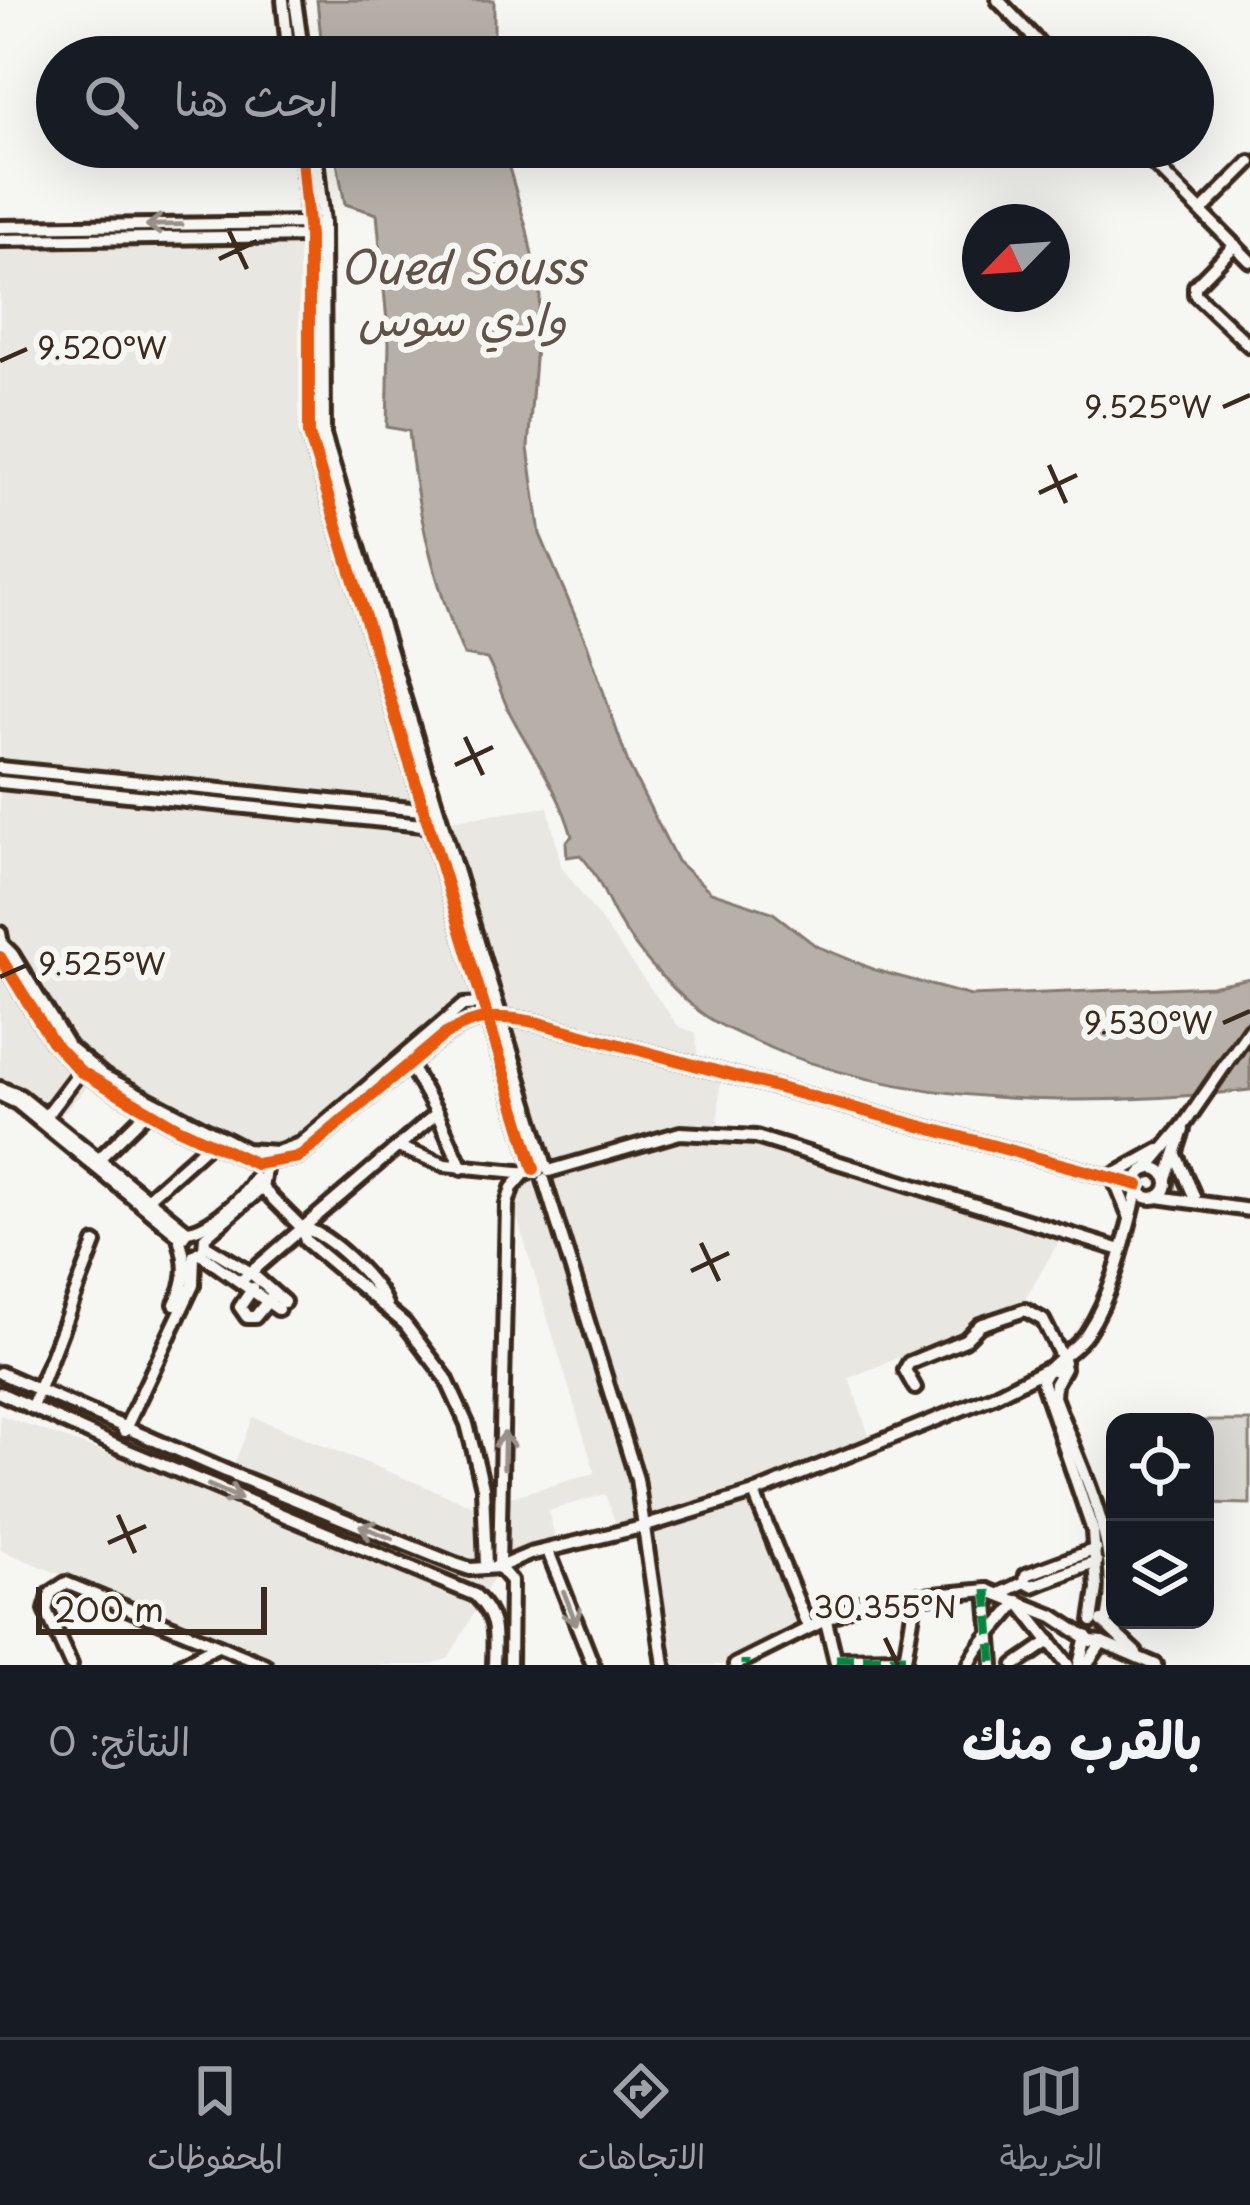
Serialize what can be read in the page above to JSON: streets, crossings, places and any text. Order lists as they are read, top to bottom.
{
  "water": ["Oued Souss وادي سوس"],
  "scale_bar": "200 m",
  "north": "bottom left",
  "page": {
    "search": "ابحث هنا",
    "scale": "200 m",
    "heading": ["بالقرب منك", "النتائج: 0"],
    "nav": ["الخريطة", "الاتجاهات", "المحفوظات"]
  },
  "coordinates": [
    "9.520°W",
    "9.525°W",
    "9.530°W",
    "30.355°N"
  ]
}
